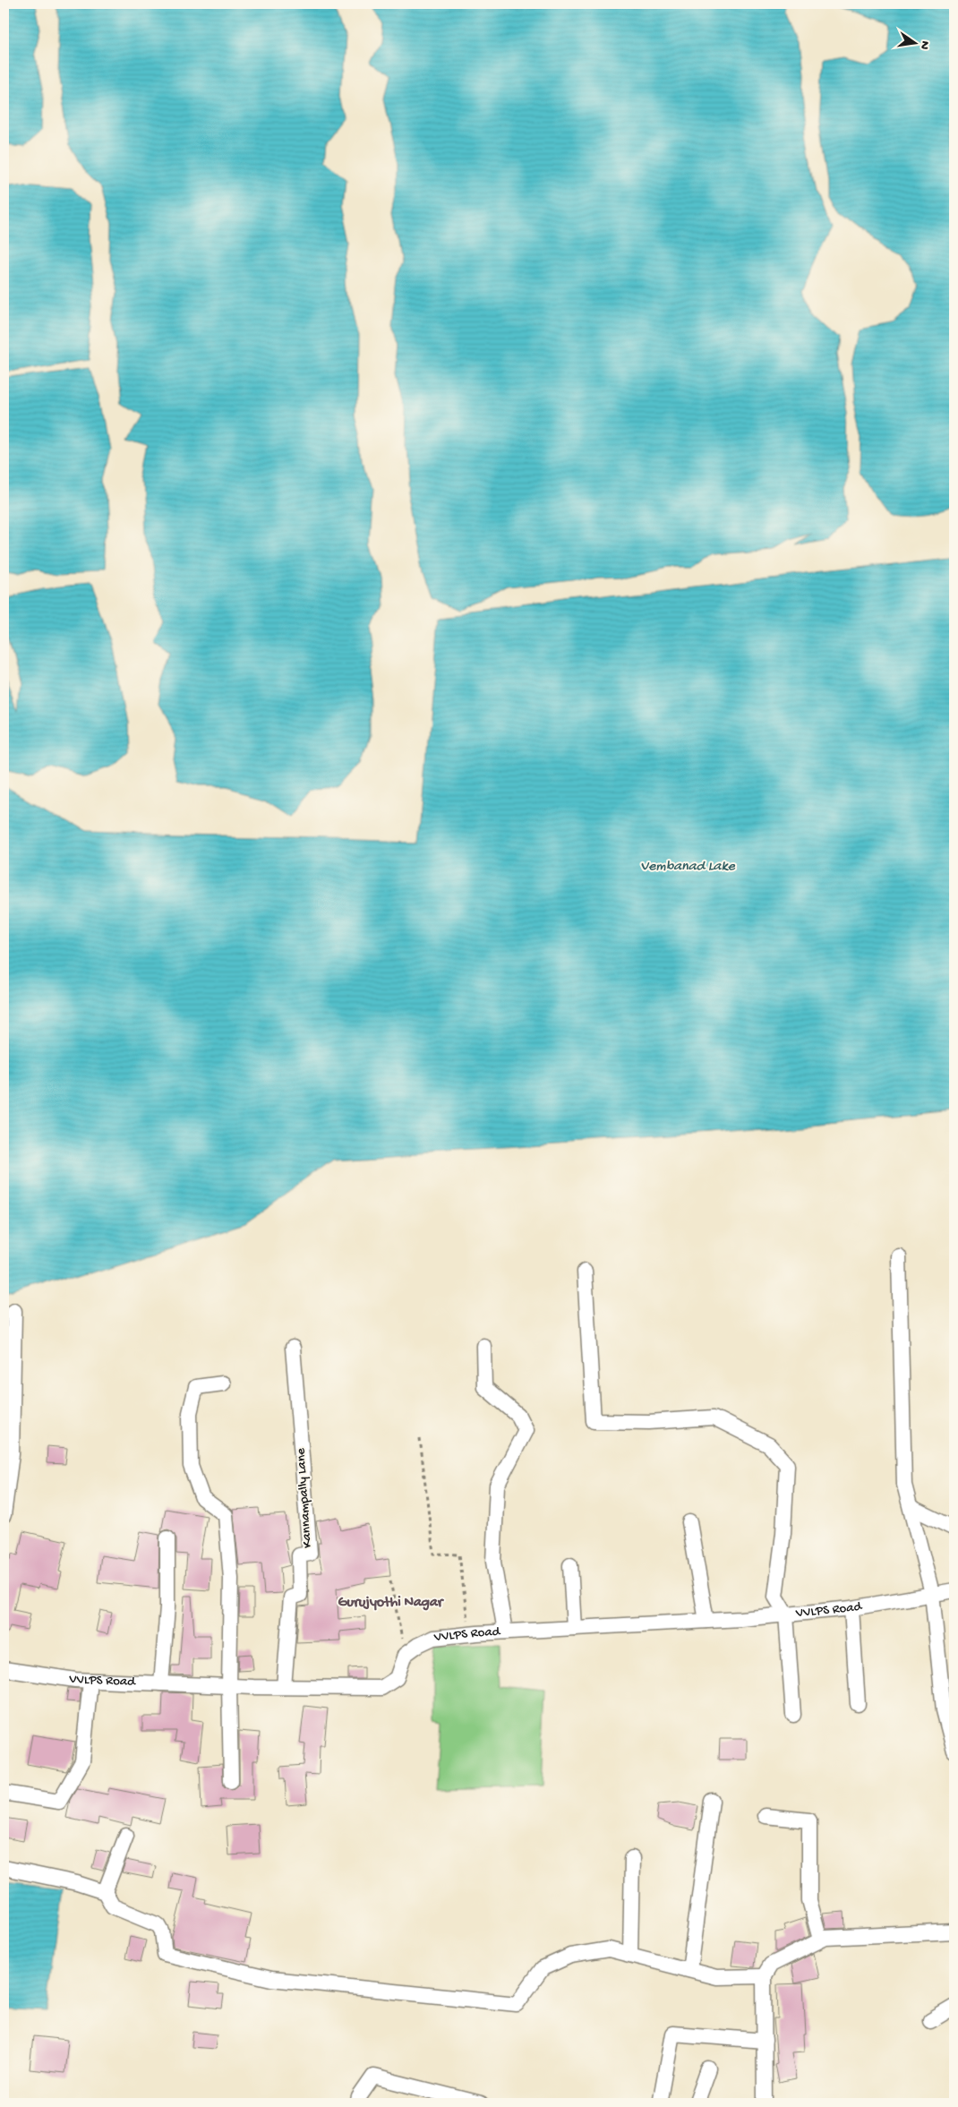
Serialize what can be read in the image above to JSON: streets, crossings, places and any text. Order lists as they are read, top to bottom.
{
  "streets": {
    "street": ["Kannampally Lane", "VVLPS Road"]
  },
  "crossings": [
    ["Kannampally Lane", "VVLPS Road"]
  ],
  "districts": ["Gurujyothi Nagar"],
  "water": ["Vembanad Lake"],
  "north": "right"
}
